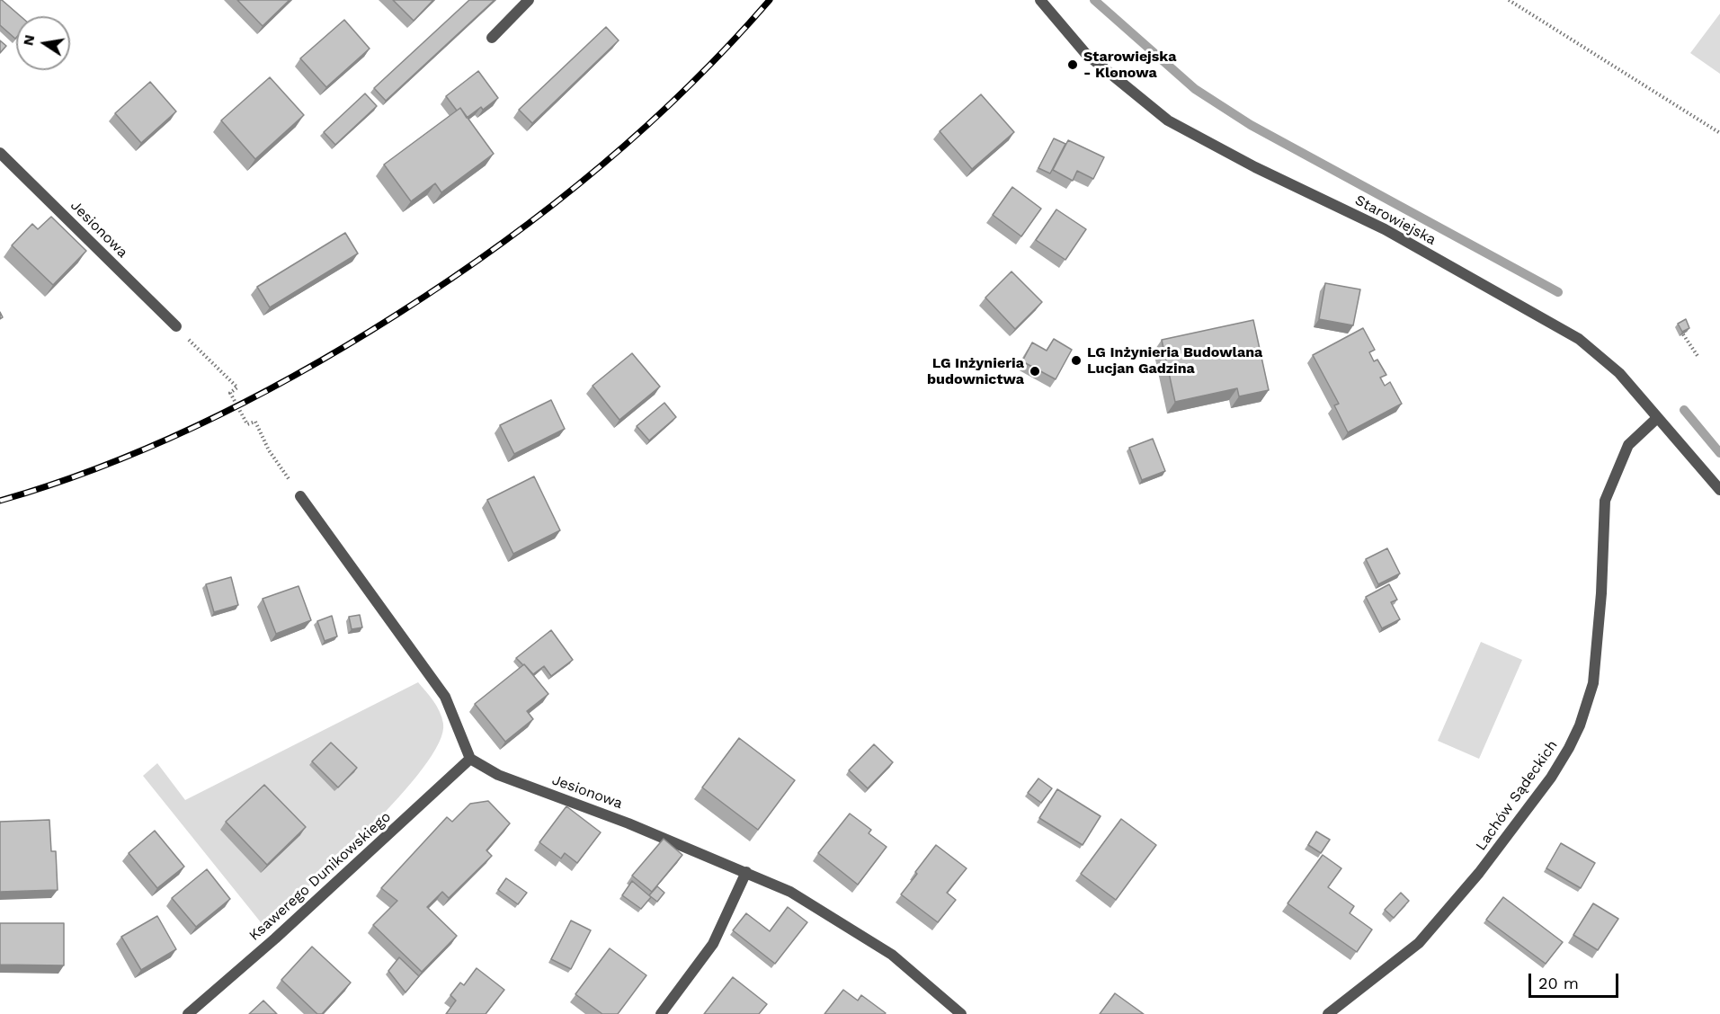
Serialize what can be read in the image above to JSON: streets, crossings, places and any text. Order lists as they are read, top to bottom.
{
  "streets": {
    "street": [
      "Starowiejska",
      "Jesionowa",
      "Lachów Sądeckich",
      "Ksawerego Dunikowskiego"
    ]
  },
  "crossings": [
    ["Starowiejska", "Lachów Sądeckich"],
    ["Jesionowa", "Ksawerego Dunikowskiego"]
  ],
  "places": ["Starowiejska - Klonowa", "LG Inżynieria Budowlana Lucjan Gadzina", "LG Inżynieria budownictwa"],
  "scale_bar": "20 m",
  "north": "left"
}
